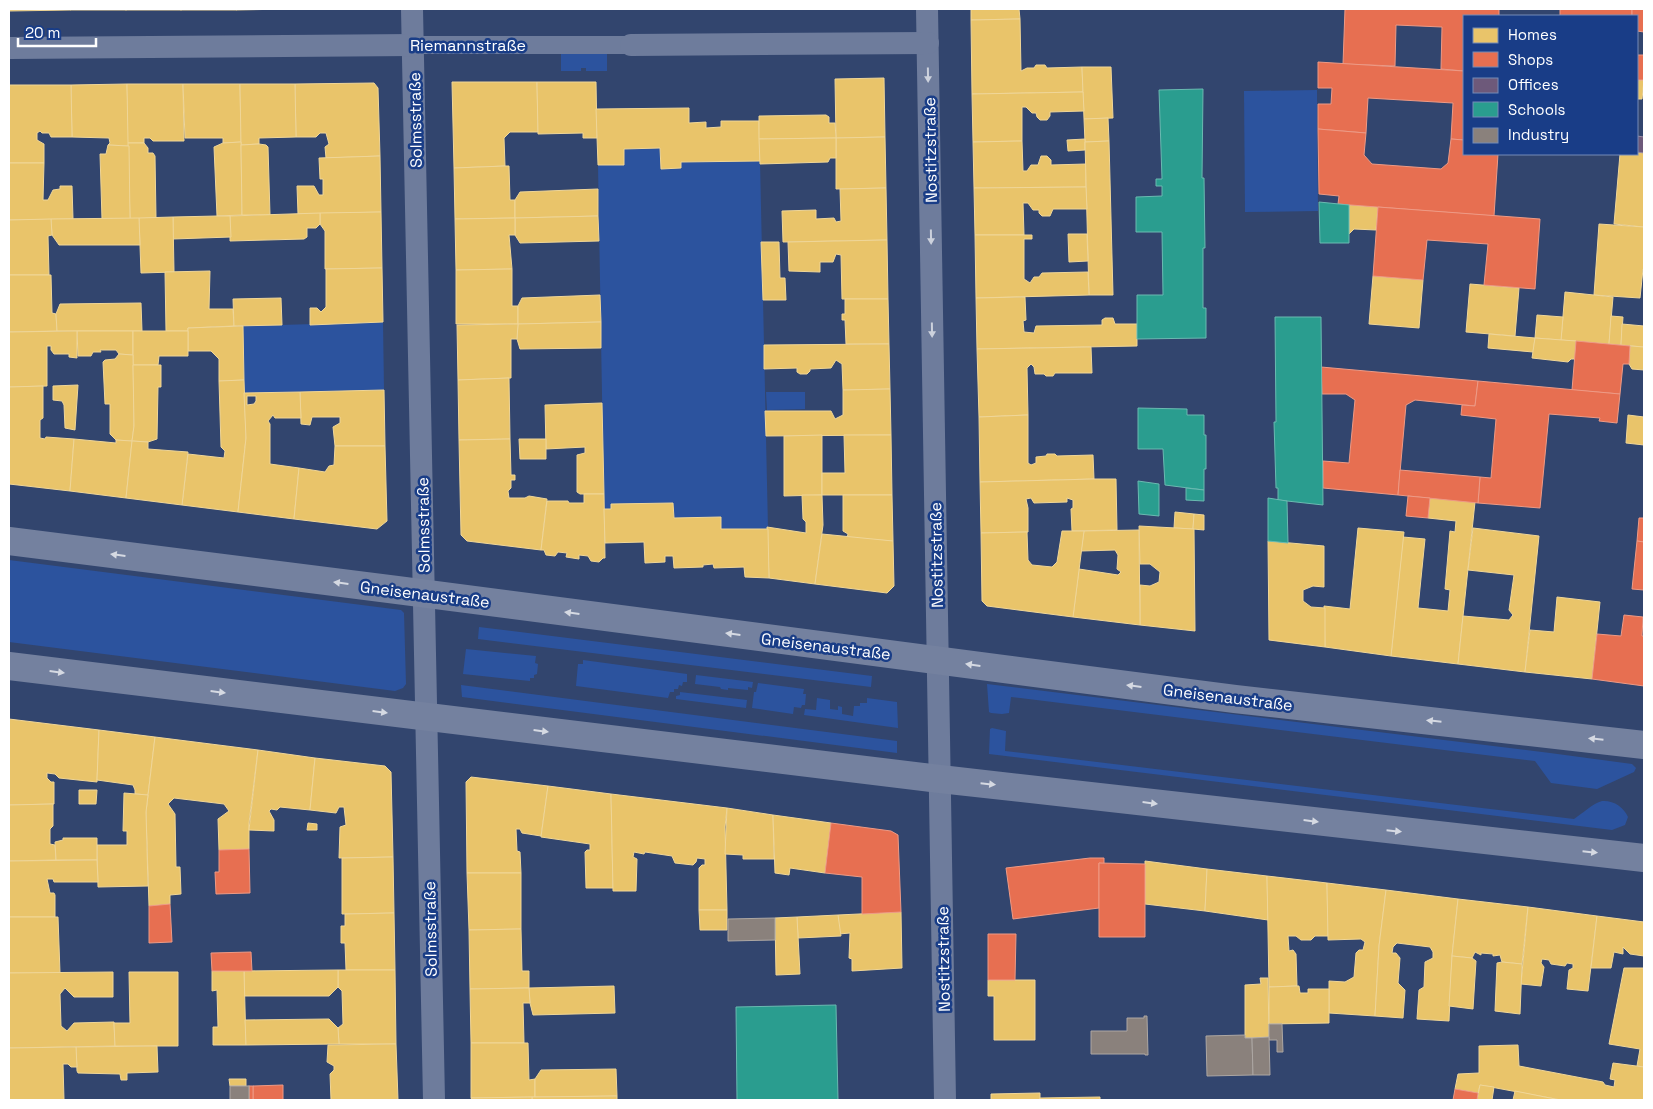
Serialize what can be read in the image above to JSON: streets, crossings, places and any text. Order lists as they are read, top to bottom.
{
  "streets": {
    "main road": ["Gneisenaustraße"],
    "street": ["Riemannstraße", "Solmsstraße", "Nostitzstraße"]
  },
  "crossings": [
    ["Riemannstraße", "Solmsstraße"],
    ["Riemannstraße", "Nostitzstraße"],
    ["Solmsstraße", "Gneisenaustraße"],
    ["Nostitzstraße", "Gneisenaustraße"]
  ],
  "one_way": ["Nostitzstraße"],
  "legend": [
    "Homes",
    "Shops",
    "Offices",
    "Schools",
    "Industry"
  ],
  "scale_bar": "20 m"
}
